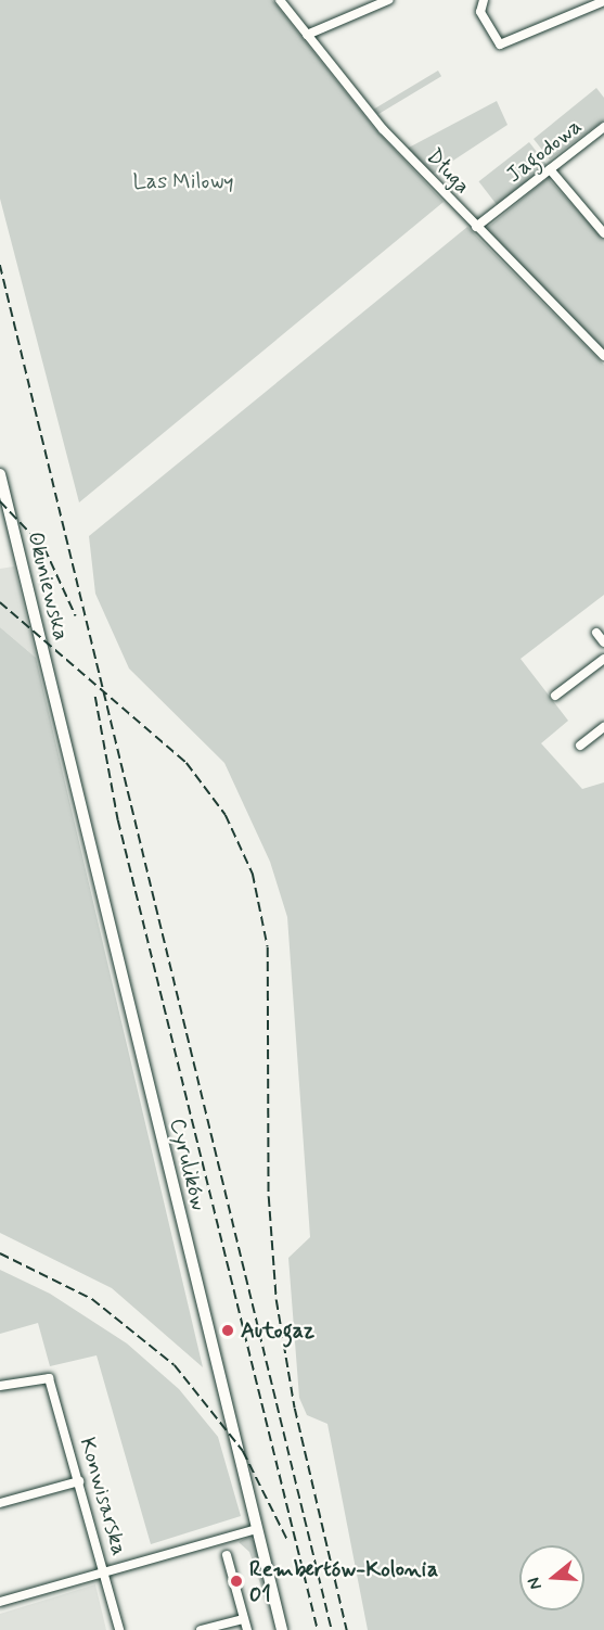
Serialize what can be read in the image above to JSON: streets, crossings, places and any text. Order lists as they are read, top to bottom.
{
  "streets": {
    "main road": ["Okuniewska", "Cyrulików"],
    "street": ["Jagodowa", "Długa", "Konwisarska"]
  },
  "crossings": [
    ["Jagodowa", "Długa"],
    ["Okuniewska", "Cyrulików"]
  ],
  "parks": ["Las Milowy"],
  "places": ["Autogaz", "Rembertów-Kolonia 01"],
  "north": "left"
}
